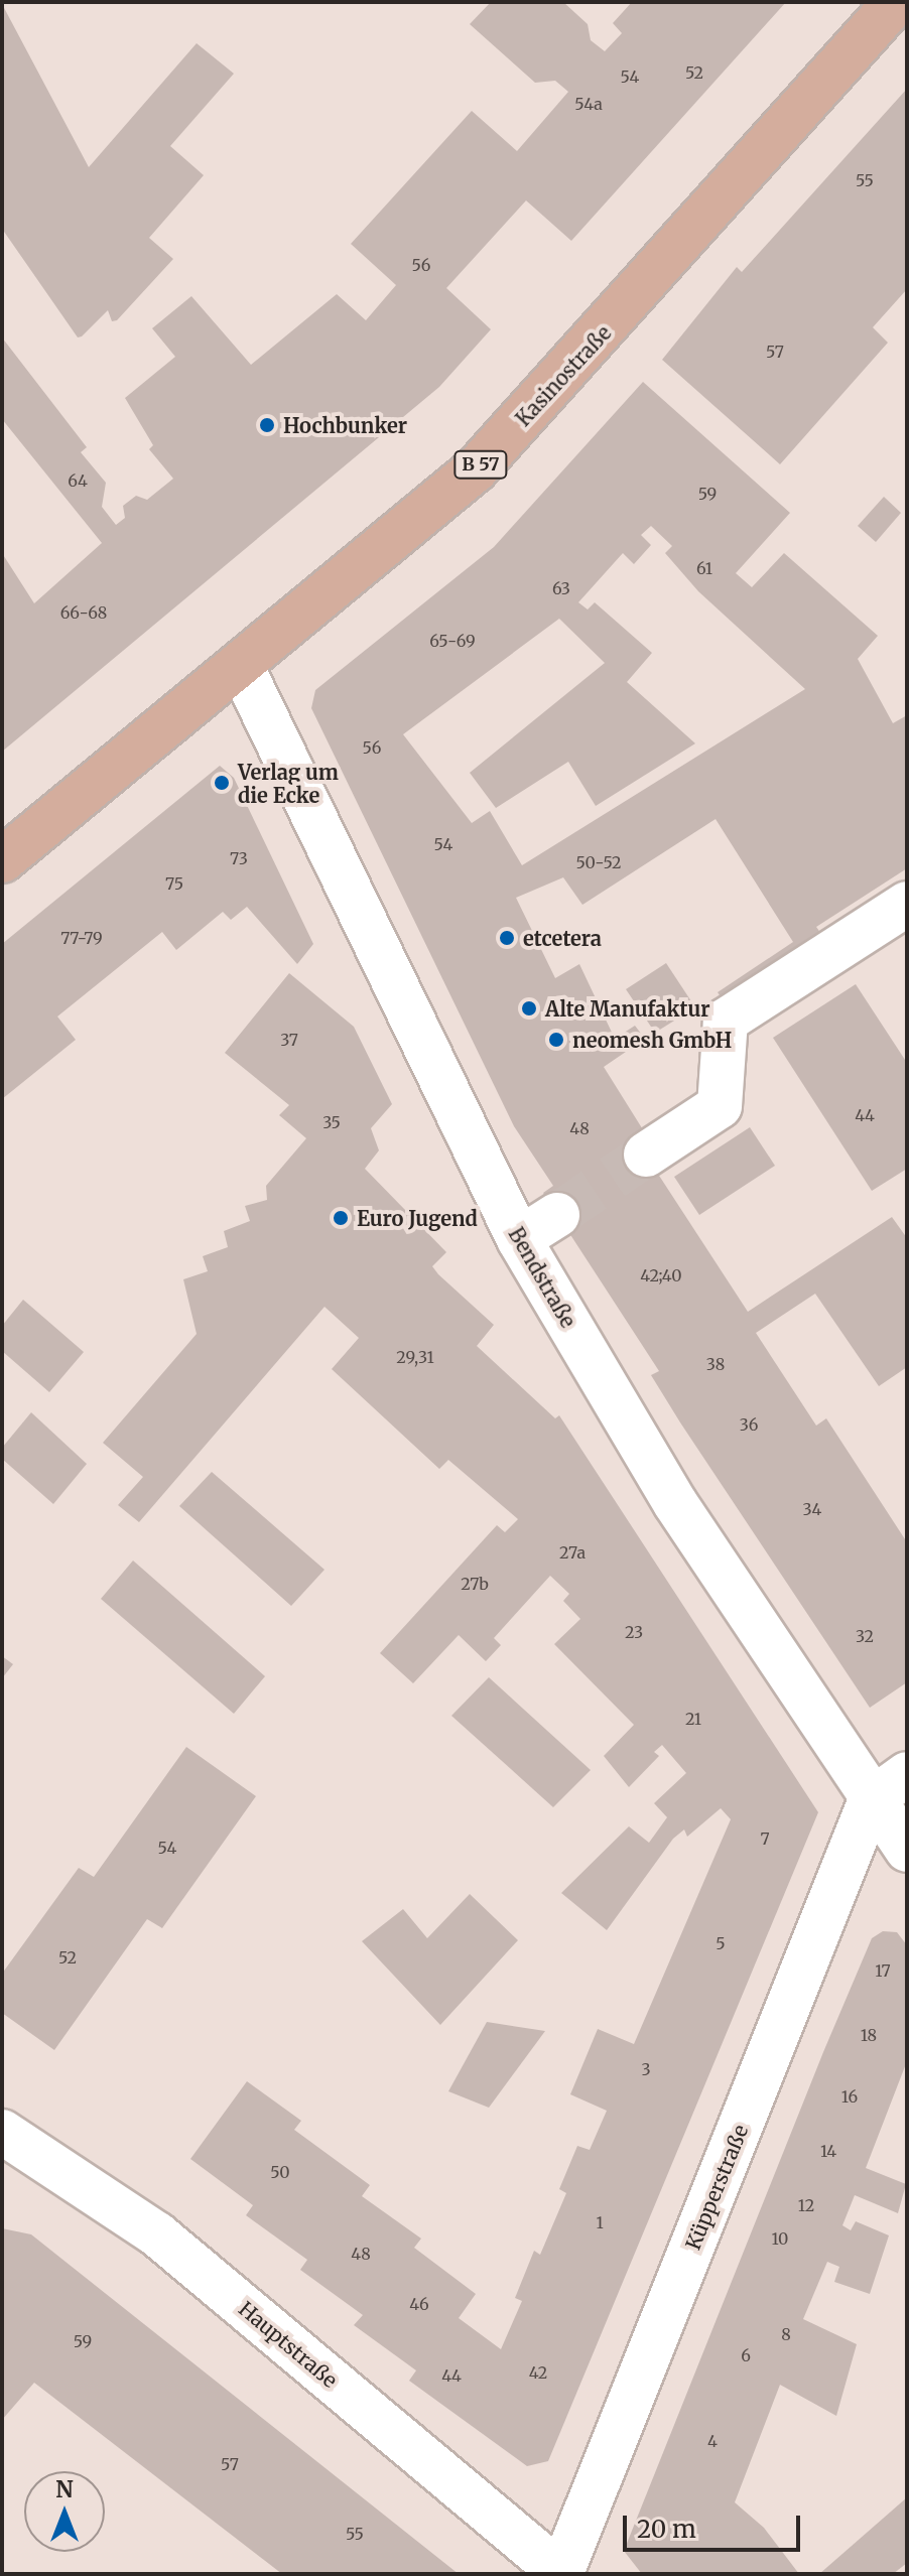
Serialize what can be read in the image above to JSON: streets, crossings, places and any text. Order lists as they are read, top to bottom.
{
  "streets": {
    "main road": ["Kasinostraße", "B 57"],
    "street": ["Bendstraße", "Küpperstraße", "Hauptstraße"]
  },
  "crossings": [
    ["Kasinostraße", "Bendstraße"],
    ["Bendstraße", "Küpperstraße"],
    ["Küpperstraße", "Hauptstraße"]
  ],
  "places": [
    "Hochbunker",
    "Verlag um die Ecke",
    "etcetera",
    "Alte Manufaktur",
    "neomesh GmbH",
    "Euro Jugend"
  ],
  "house_numbers": [
    "52",
    "54",
    "54a",
    "55",
    "56",
    "57",
    "64",
    "59",
    "61",
    "63",
    "66-68",
    "65-69",
    "56",
    "54",
    "73",
    "50-52",
    "75",
    "77-79",
    "37",
    "44",
    "35",
    "48",
    "42;40",
    "29,31",
    "38",
    "36",
    "34",
    "27a",
    "27b",
    "23",
    "32",
    "21",
    "7",
    "54",
    "5",
    "52",
    "17",
    "18",
    "3",
    "16",
    "14",
    "50",
    "12",
    "1",
    "10",
    "48",
    "46",
    "8",
    "59",
    "6",
    "42",
    "44",
    "4",
    "57",
    "55"
  ],
  "scale_bar": "20 m",
  "north": "top"
}
